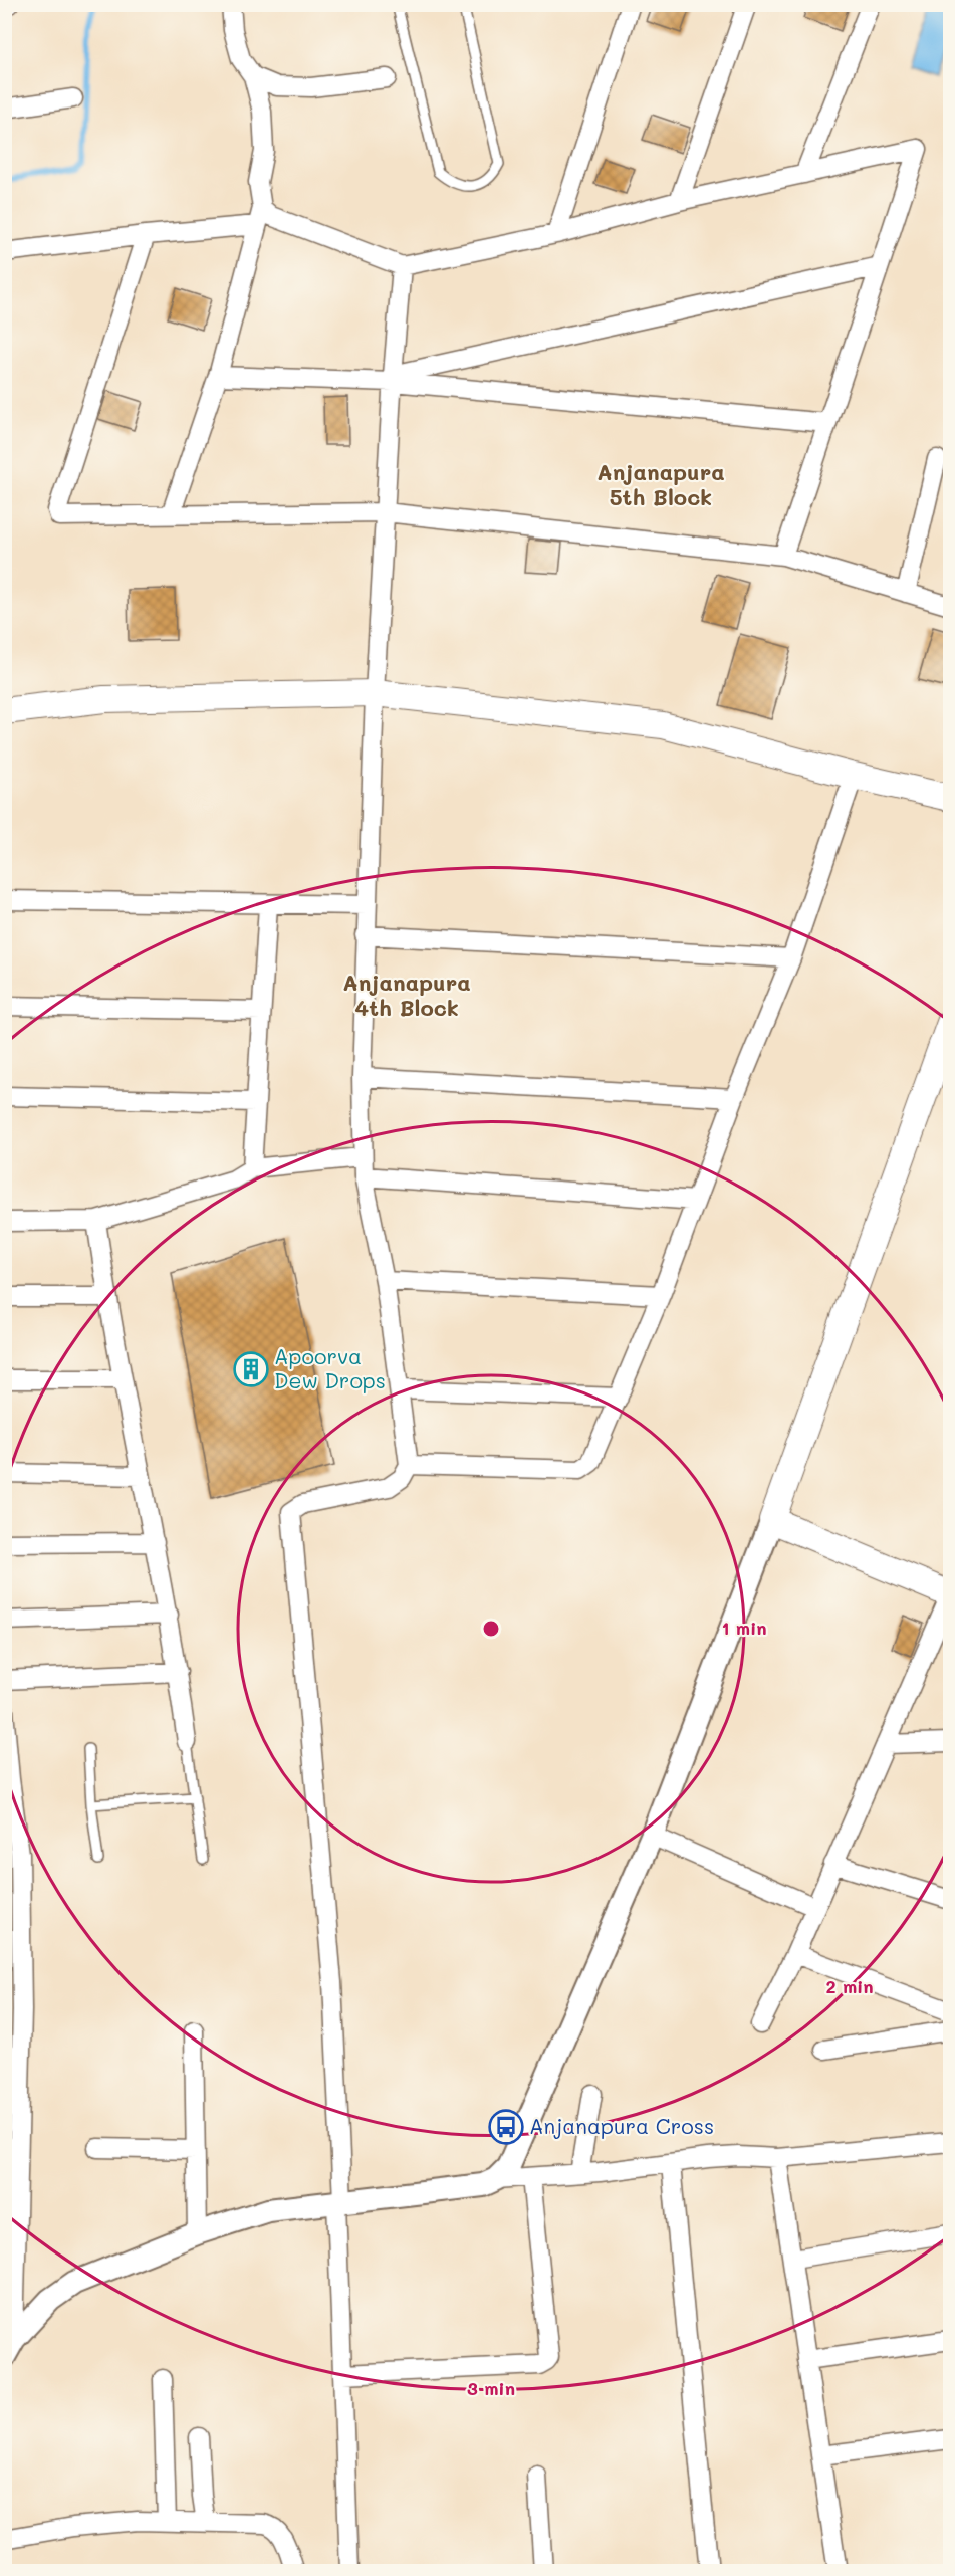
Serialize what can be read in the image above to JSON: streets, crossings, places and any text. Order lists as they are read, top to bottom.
{
  "districts": ["Anjanapura 5th Block", "Anjanapura 4th Block"],
  "places": {
    "building": ["Apoorva Dew Drops"],
    "bus stop": ["Anjanapura Cross"]
  },
  "rings": ["1 min", "2 min", "3 min"]
}
